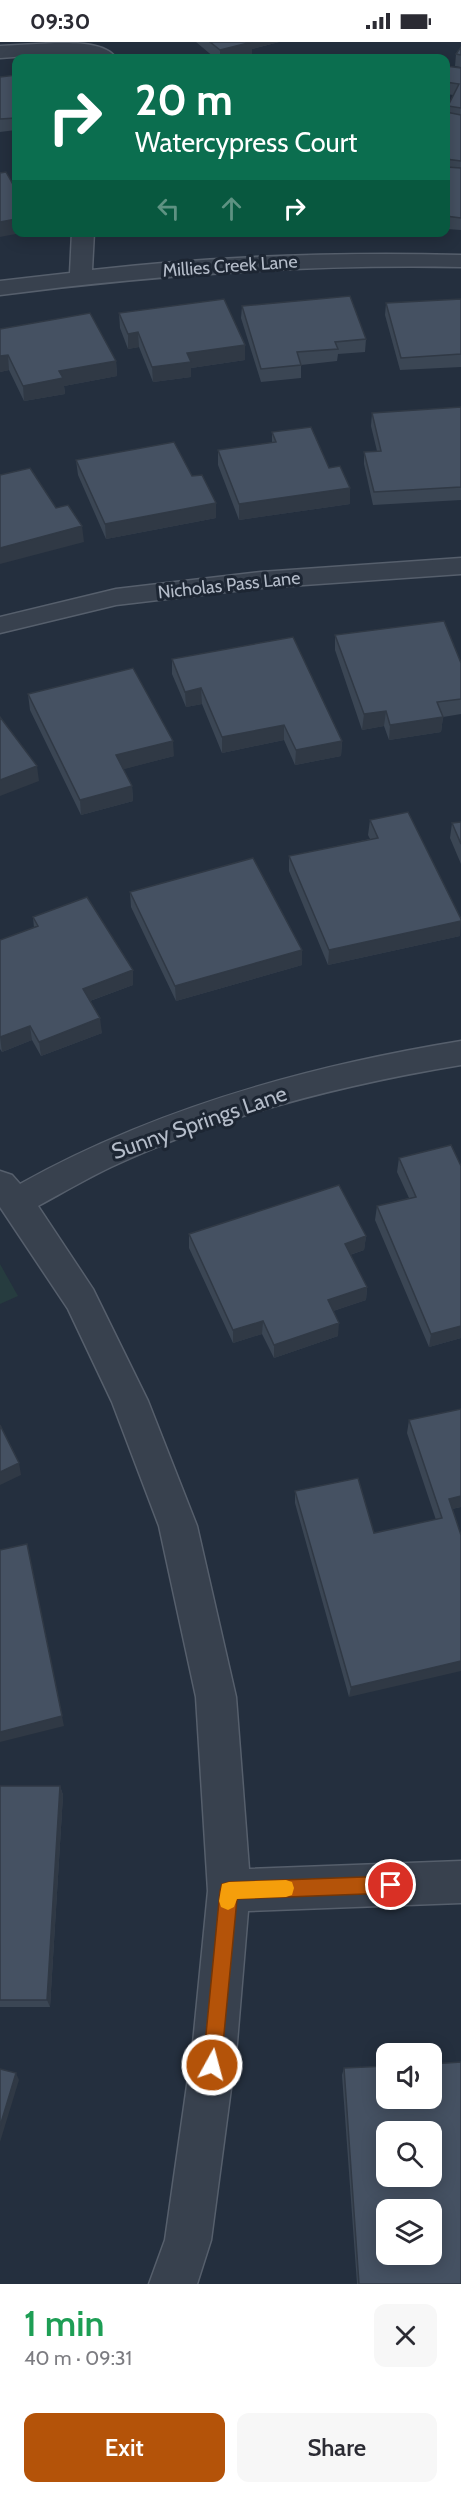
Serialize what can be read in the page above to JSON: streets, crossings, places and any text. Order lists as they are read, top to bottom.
{
  "streets": {
    "street": ["Millies Creek Lane", "Nicholas Pass Lane", "Sunny Springs Lane"]
  },
  "page": {
    "status": "09:30",
    "turn": ["20 m", "Watercypress Court"],
    "heading": ["1 min", "40 m · 09:31"],
    "buttons": ["Exit", "Share"]
  }
}
